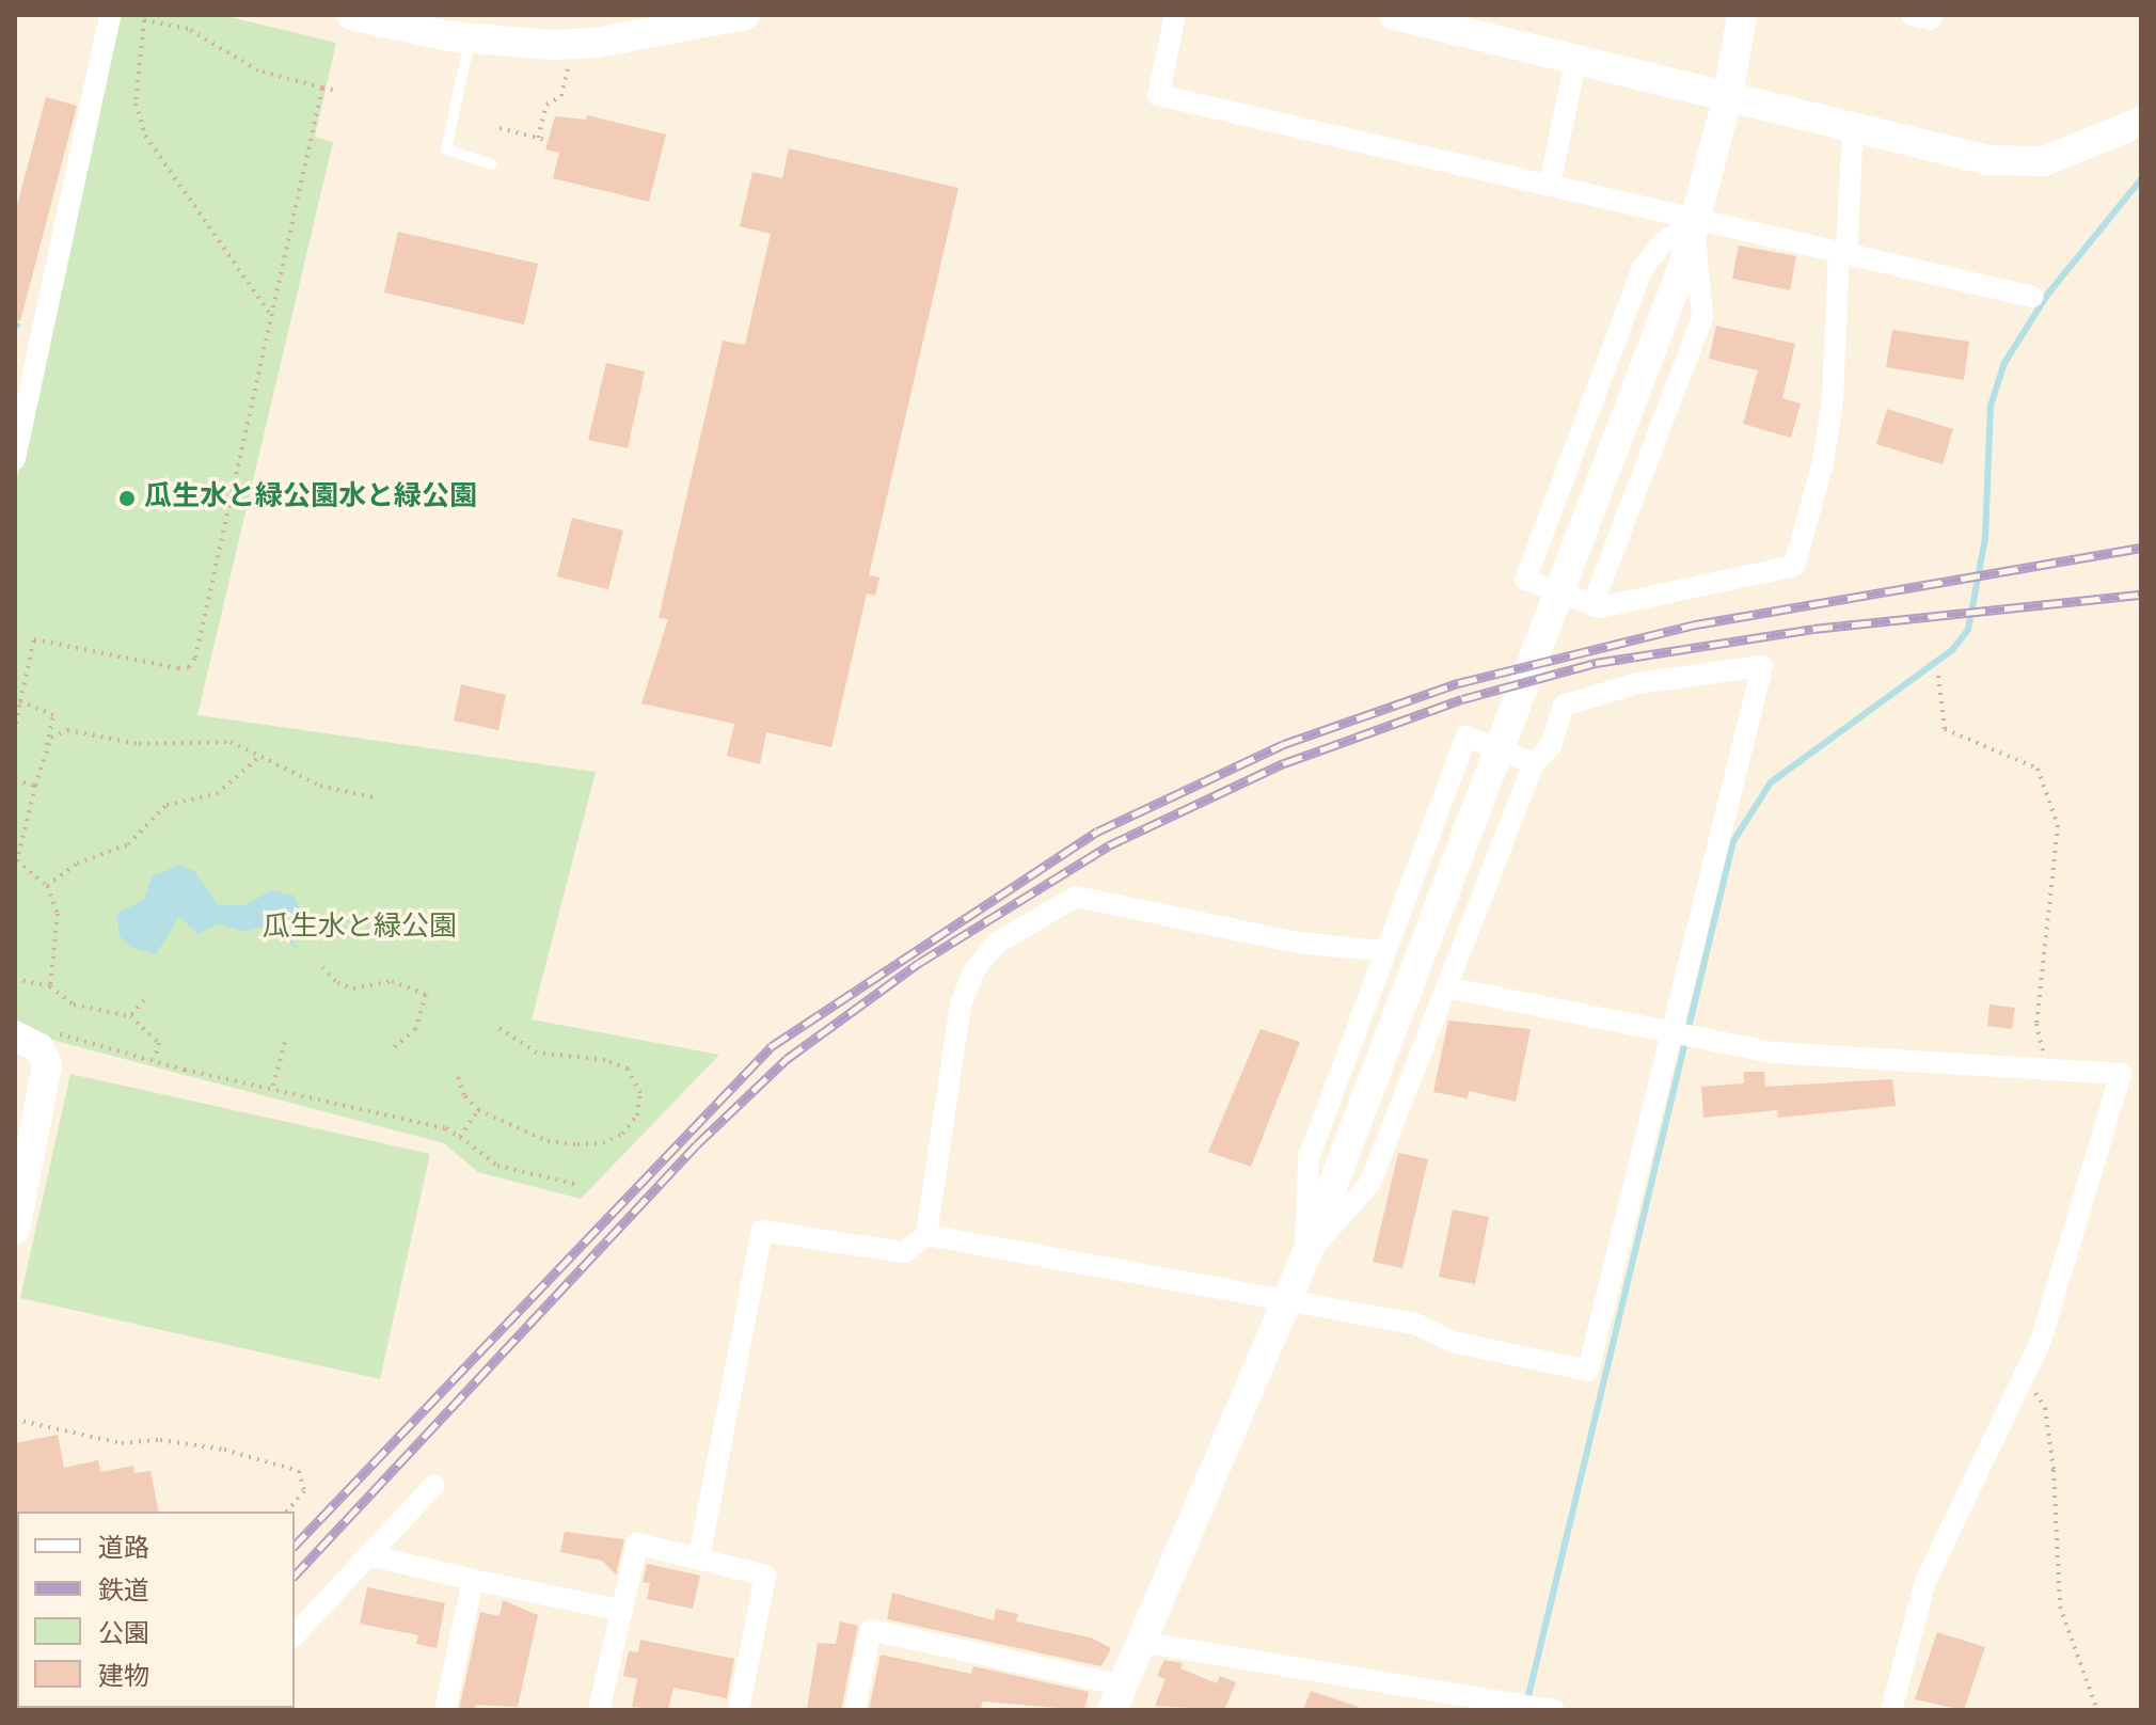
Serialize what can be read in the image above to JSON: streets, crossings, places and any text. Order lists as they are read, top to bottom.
{
  "parks": ["瓜生水と緑公園"],
  "places": ["瓜生水と緑公園水と緑公園"],
  "legend": [
    "道路",
    "鉄道",
    "公園",
    "建物"
  ]
}
